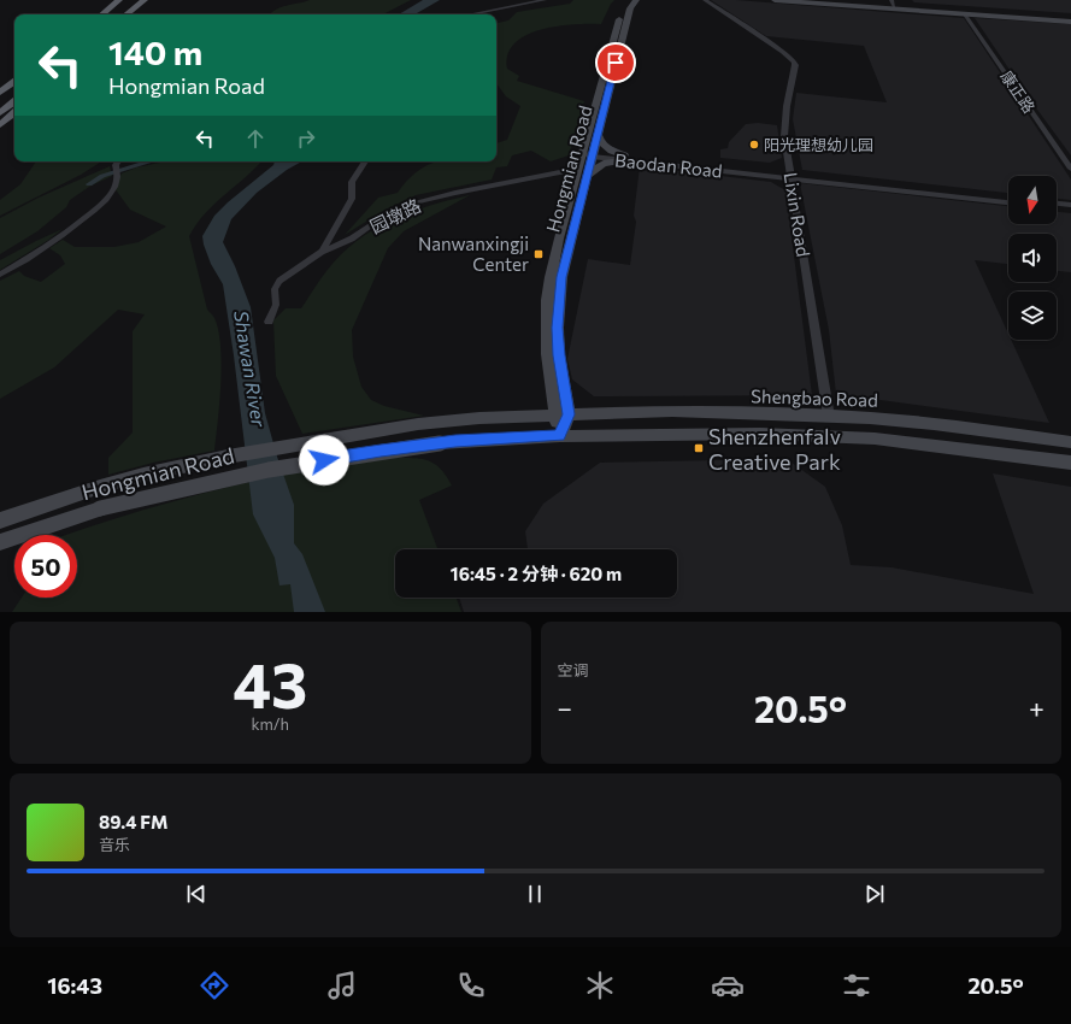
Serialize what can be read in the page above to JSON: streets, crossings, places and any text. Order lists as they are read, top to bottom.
{
  "streets": {
    "main road": ["Hongmian Road", "Shengbao Road"],
    "street": [
      "康正路",
      "Baodan Road",
      "Lixin Road",
      "园墩路"
    ]
  },
  "crossings": [
    ["Baodan Road", "Hongmian Road"],
    ["Baodan Road", "Lixin Road"],
    ["Hongmian Road", "园墩路"],
    ["Hongmian Road", "Shengbao Road"],
    ["Lixin Road", "Shengbao Road"]
  ],
  "water": ["Shawan River"],
  "places": {
    "other": ["阳光理想幼儿园"],
    "transit": ["Nanwanxingji Center", "Shenzhenfalv Creative Park"]
  },
  "north": "bottom",
  "page": {
    "turn": ["140 m", "Hongmian Road"],
    "limit": "50",
    "trip": "16:45 · 2 分钟 · 620 m",
    "tile": [
      ["43", "km/h"],
      "空调"
    ],
    "heat": ["−", "20.5°", "+"],
    "song": ["89.4 FM", "音乐"],
    "tabs": ["16:43", "20.5°"]
  }
}
